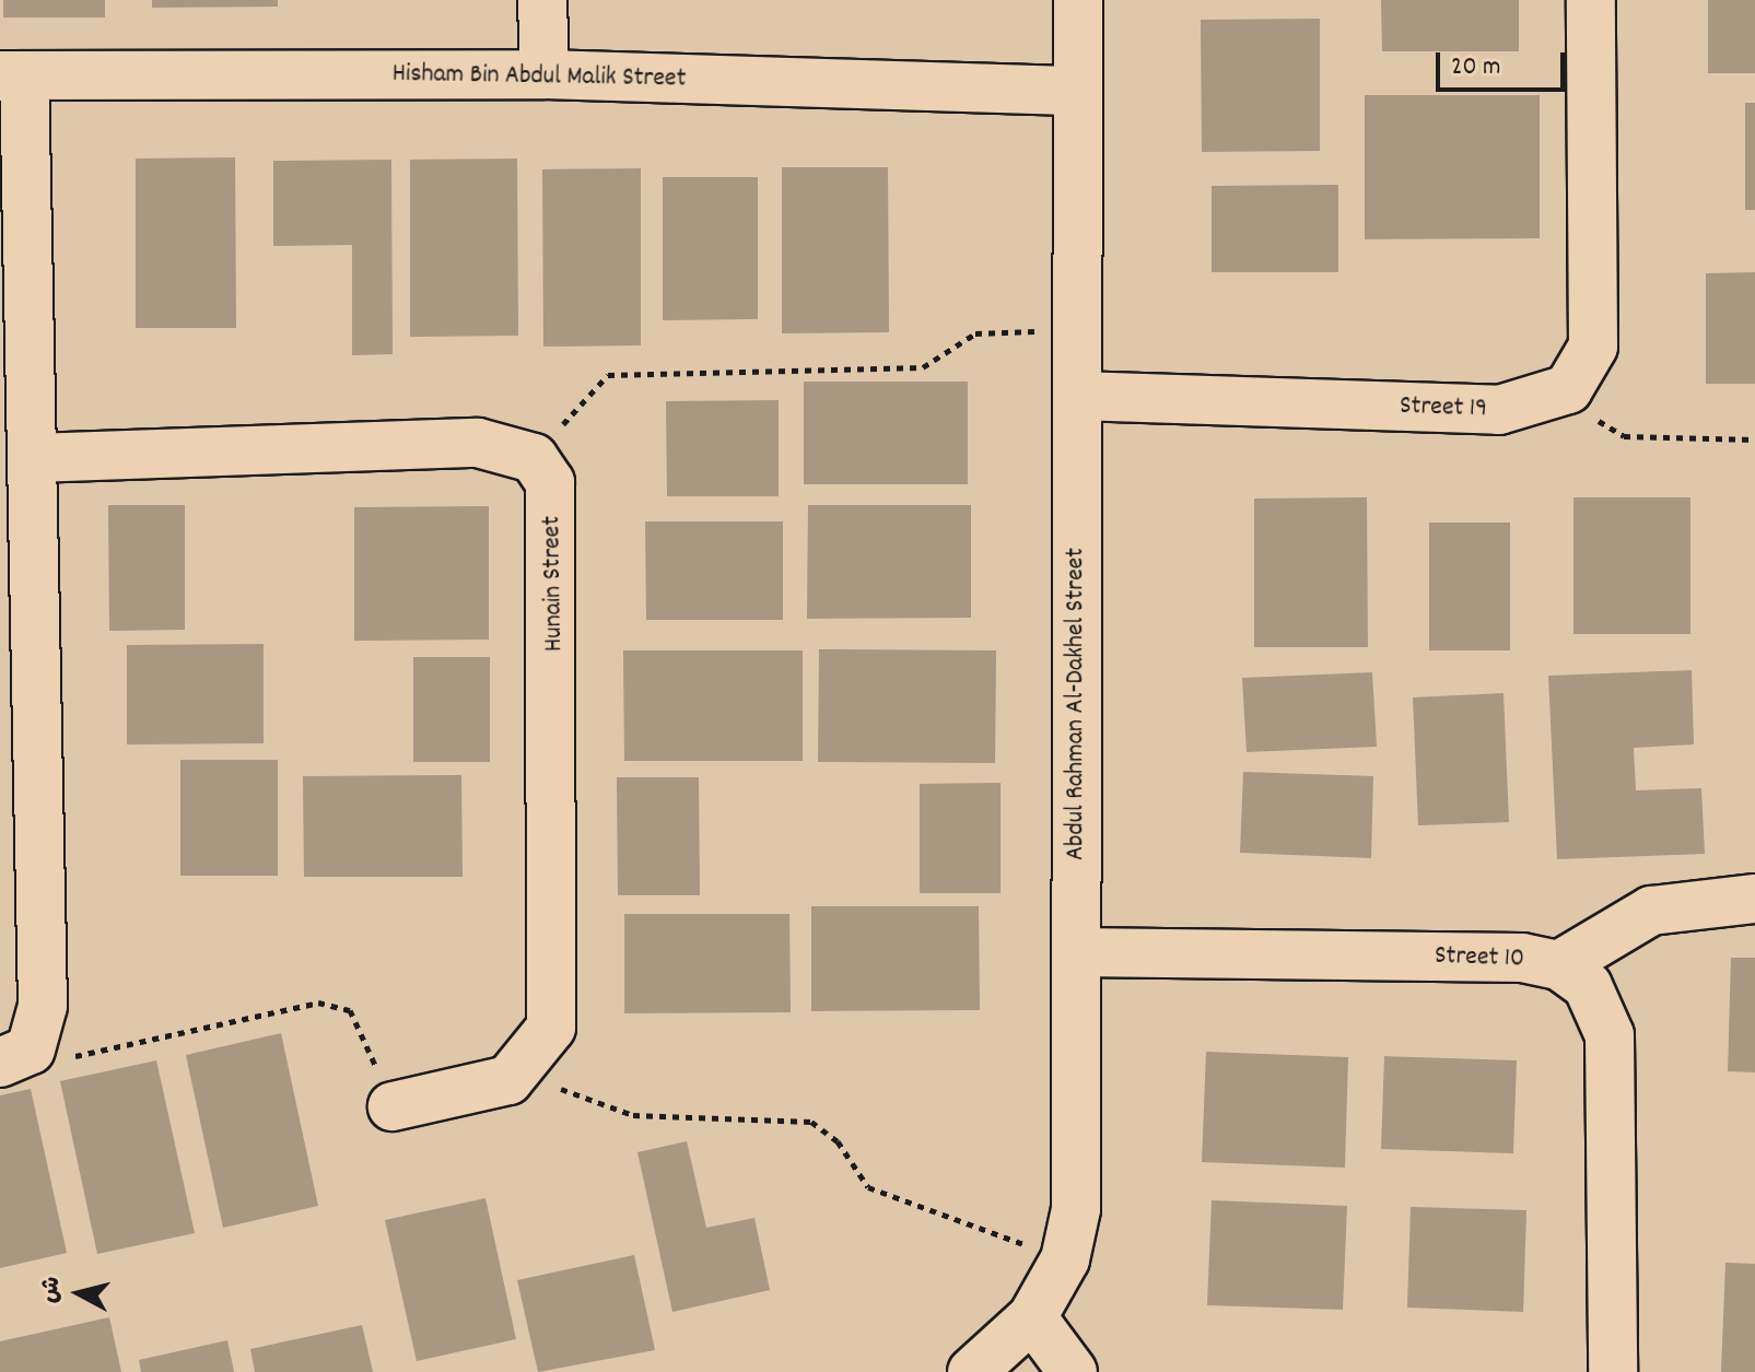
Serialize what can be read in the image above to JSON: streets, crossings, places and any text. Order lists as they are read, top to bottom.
{
  "streets": {
    "street": [
      "Hisham Bin Abdul Malik Street",
      "Street 19",
      "Hunain Street",
      "Abdul Rahman Al-Dakhel Street",
      "Street 10"
    ]
  },
  "crossings": [
    ["Hisham Bin Abdul Malik Street", "Abdul Rahman Al-Dakhel Street"],
    ["Street 19", "Abdul Rahman Al-Dakhel Street"],
    ["Abdul Rahman Al-Dakhel Street", "Street 10"]
  ],
  "scale_bar": "20 m",
  "north": "left"
}
